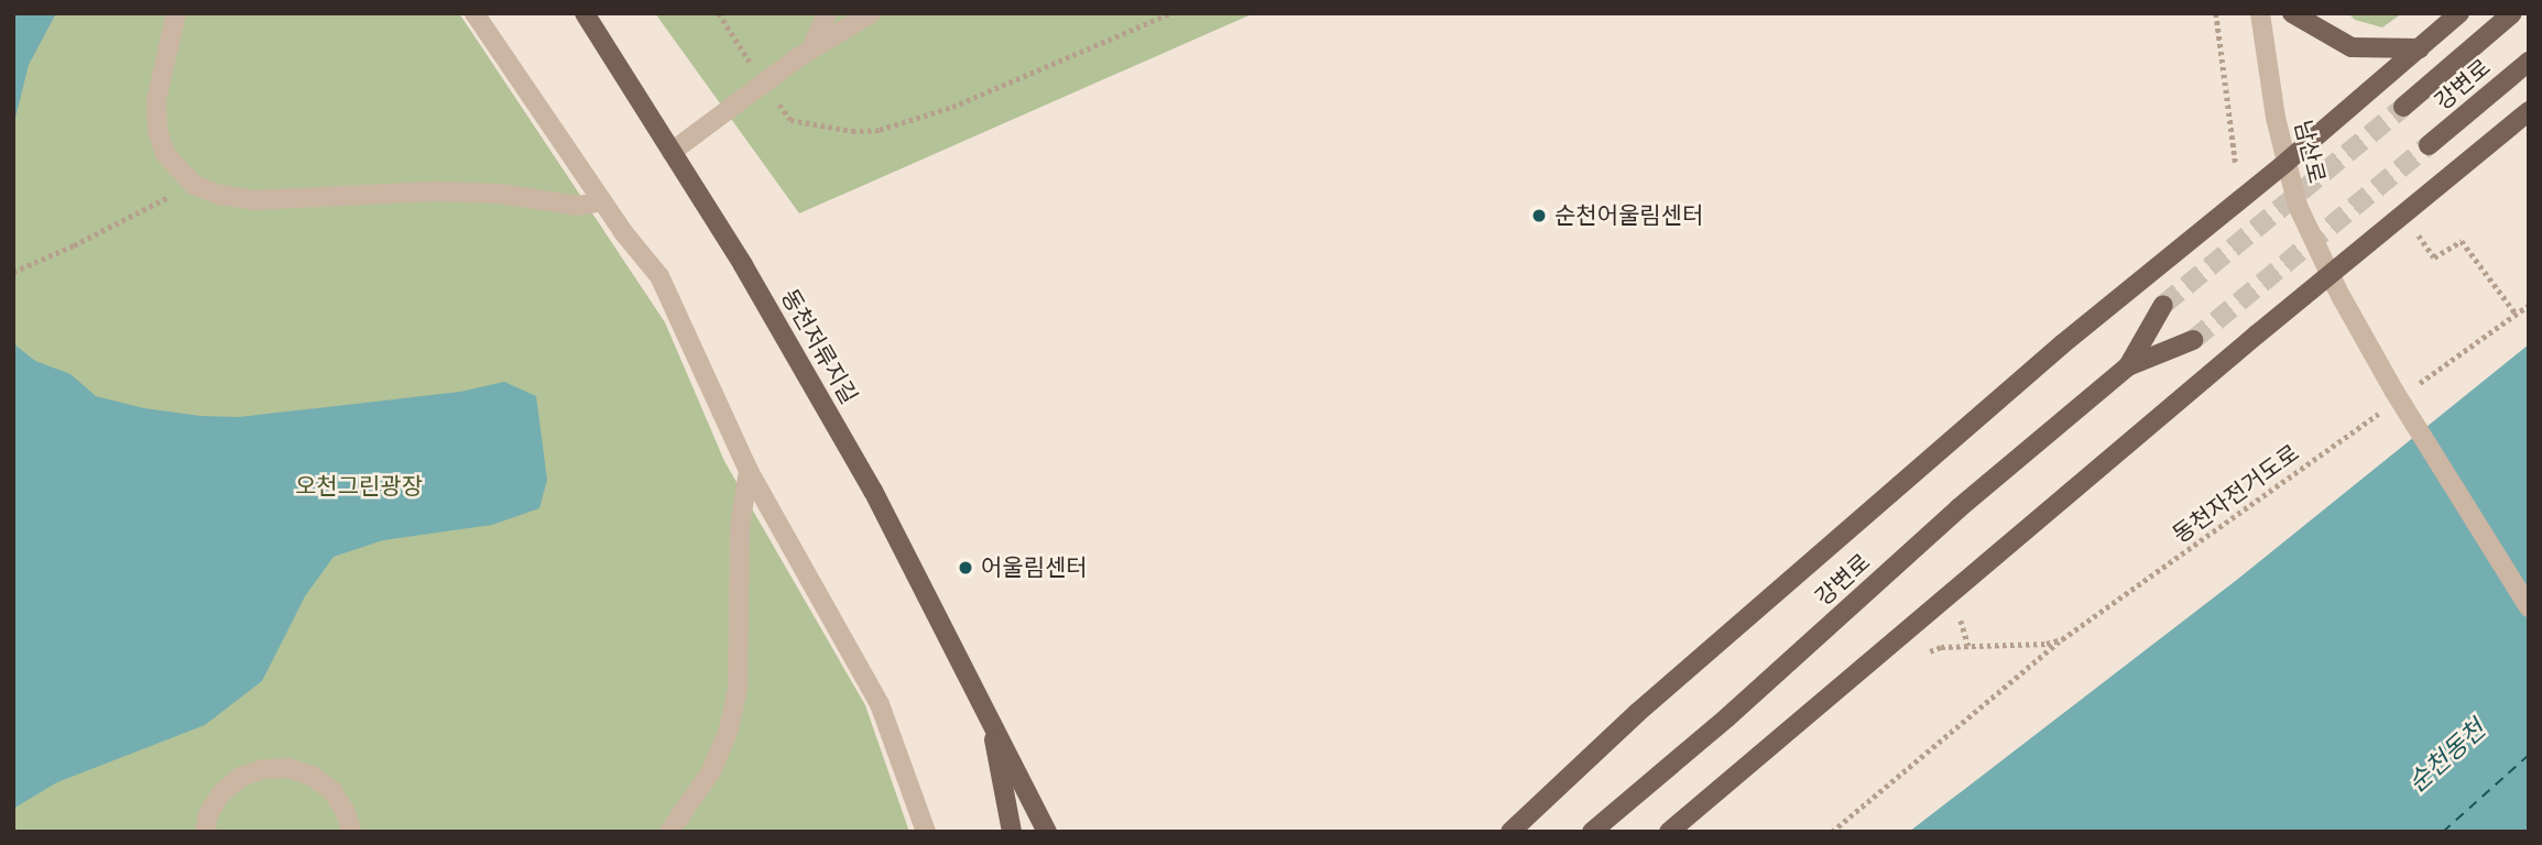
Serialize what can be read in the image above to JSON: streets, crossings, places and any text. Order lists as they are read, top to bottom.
{
  "streets": {
    "main road": ["강변로", "동천저류지길"],
    "street": ["남산로"],
    "path": ["동천자전거도로"]
  },
  "water": ["순천동천"],
  "parks": ["오천그린광장"],
  "places": ["순천어울림센터", "어울림센터"]
}
